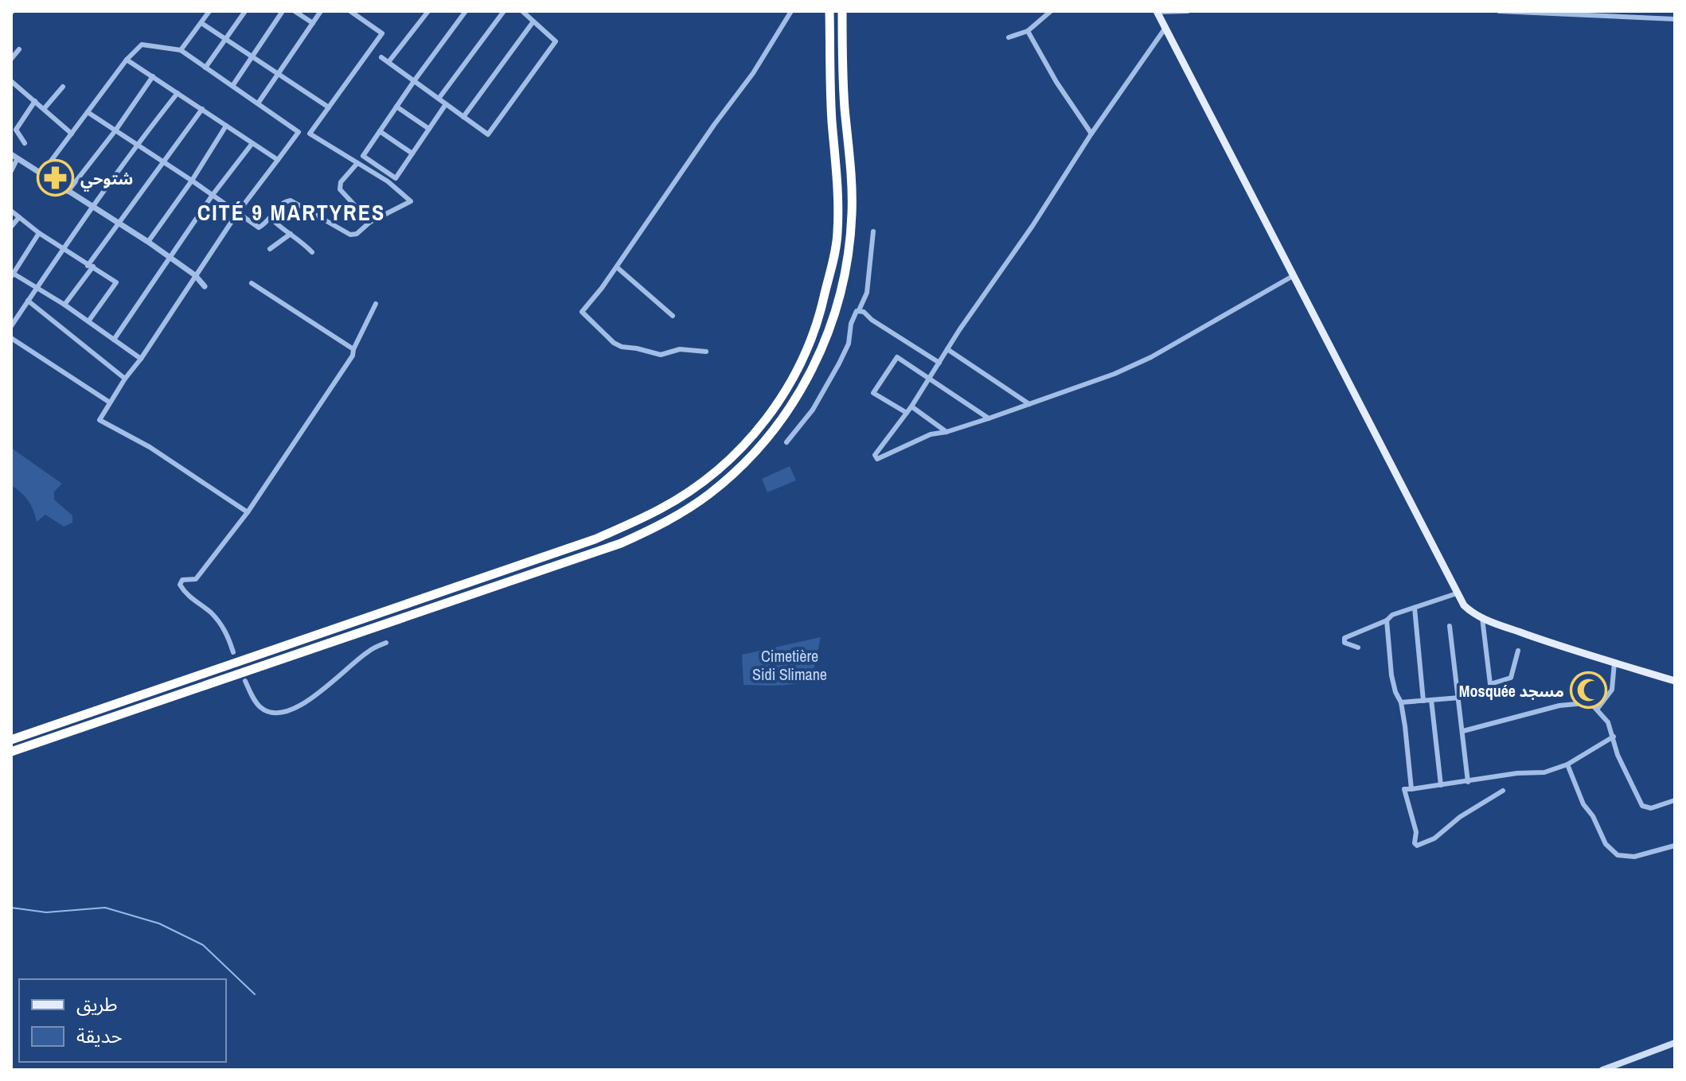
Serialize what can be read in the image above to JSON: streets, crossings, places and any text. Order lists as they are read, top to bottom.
{
  "districts": ["CITÉ 9 MARTYRES"],
  "parks": ["Cimetière Sidi Slimane"],
  "places": {
    "pharmacy": ["شتوحي"],
    "mosque": ["Mosquée مسجد"]
  },
  "legend": ["طريق", "حديقة"]
}
